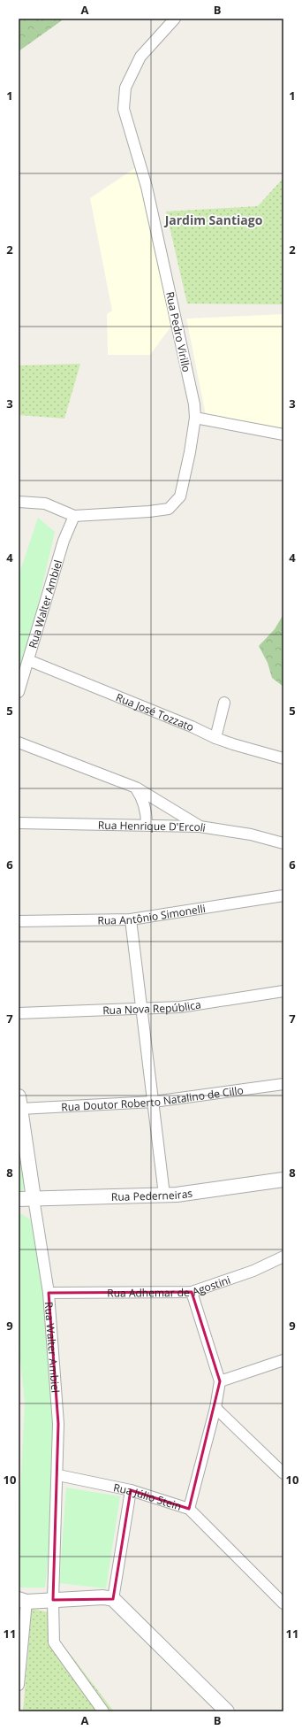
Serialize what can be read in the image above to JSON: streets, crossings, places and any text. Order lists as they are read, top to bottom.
{
  "streets": {
    "street": [
      "Rua Pedro Virillo",
      "Rua Walter Ambiel",
      "Rua José Tozzato",
      "Rua Henrique D'Ercoli",
      "Rua Antônio Simonelli",
      "Rua Nova República",
      "Rua Doutor Roberto Natalino de Cillo",
      "Rua Pederneiras",
      "Rua Adhemar de Agostini",
      "Rua Júlio Stein"
    ]
  },
  "crossings": [
    ["Rua Pedro Virillo", "Rua Walter Ambiel"],
    ["Rua Walter Ambiel", "Rua José Tozzato"],
    ["Rua Walter Ambiel", "Rua Doutor Roberto Natalino de Cillo"],
    ["Rua Walter Ambiel", "Rua Pederneiras"],
    ["Rua Walter Ambiel", "Rua Adhemar de Agostini"],
    ["Rua Walter Ambiel", "Rua Júlio Stein"]
  ],
  "districts": ["Jardim Santiago"],
  "grid": {
    "columns": ["A", "B"],
    "rows": [
      "1",
      "2",
      "3",
      "4",
      "5",
      "6",
      "7",
      "8",
      "9",
      "10",
      "11"
    ]
  }
}
